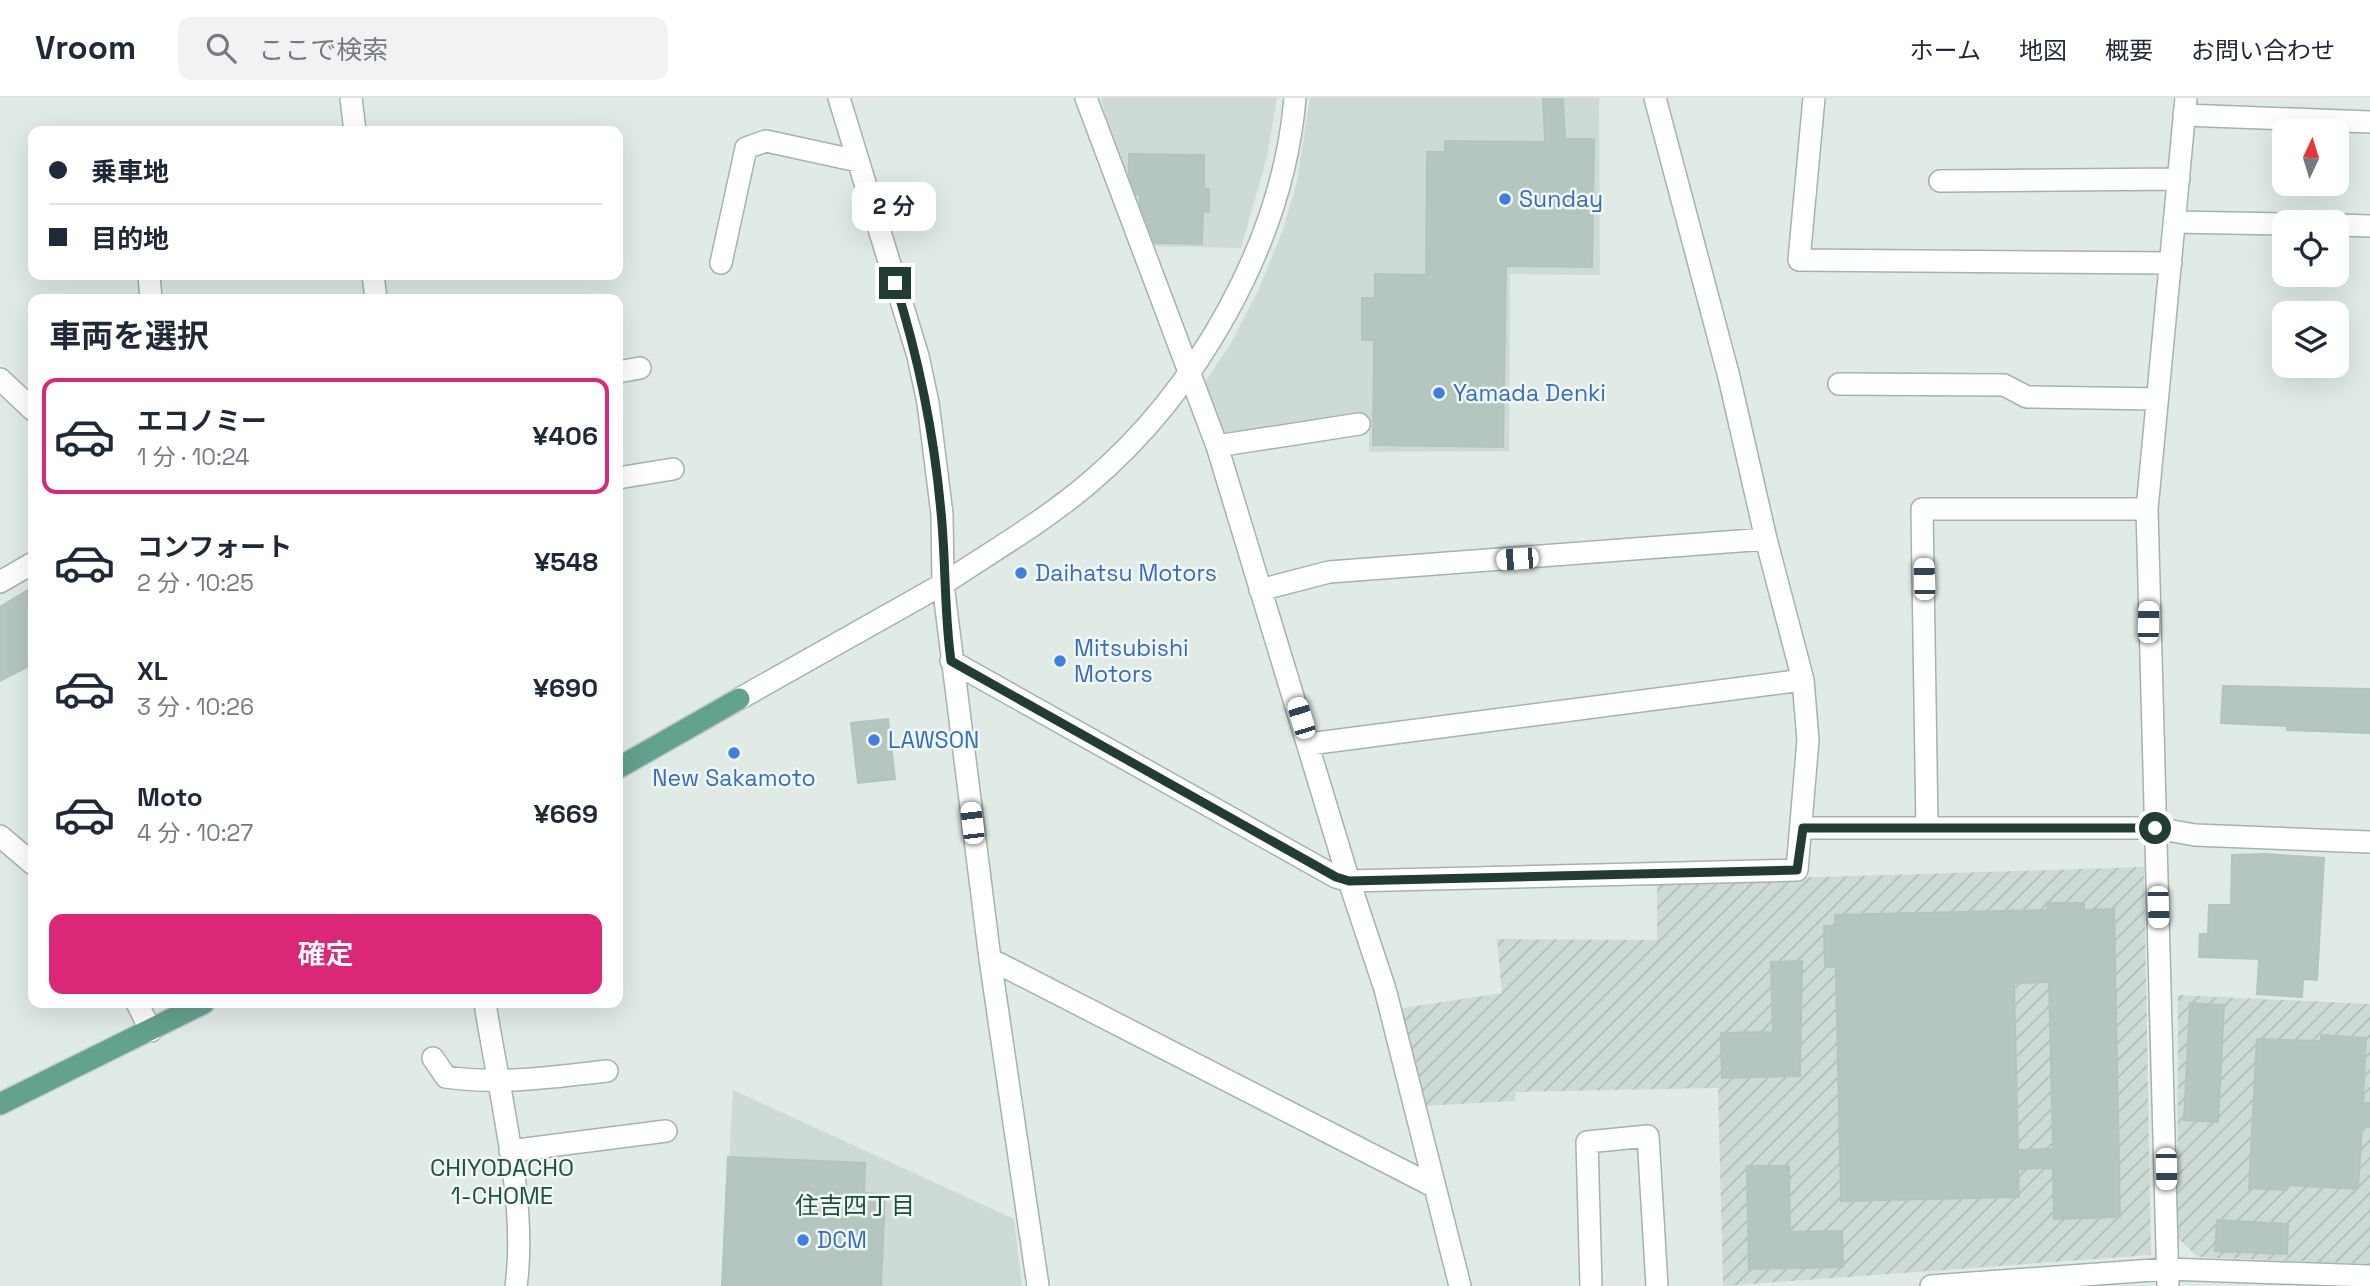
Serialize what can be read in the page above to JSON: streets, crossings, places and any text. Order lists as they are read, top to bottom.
{
  "districts": ["CHIYODACHO 1-CHOME", "住吉四丁目"],
  "places": [
    "Sunday",
    "Yamada Denki",
    "Daihatsu Motors",
    "Mitsubishi Motors",
    "LAWSON",
    "New Sakamoto",
    "DCM"
  ],
  "north": "top",
  "page": {
    "header": "Vroom",
    "search": "ここで検索",
    "nav": [
      "ホーム",
      "地図",
      "概要",
      "お問い合わせ"
    ],
    "banner": ["乗車地", "目的地"],
    "bubble": "2 分",
    "heading": "車両を選択",
    "list": [
      {
        "name": "エコノミー",
        "note": "1 分 · 10:24",
        "value": "¥406"
      },
      {
        "name": "コンフォート",
        "note": "2 分 · 10:25",
        "value": "¥548"
      },
      {
        "name": "XL",
        "note": "3 分 · 10:26",
        "value": "¥690"
      },
      {
        "name": "Moto",
        "note": "4 分 · 10:27",
        "value": "¥669"
      }
    ],
    "buttons": "確定"
  }
}
